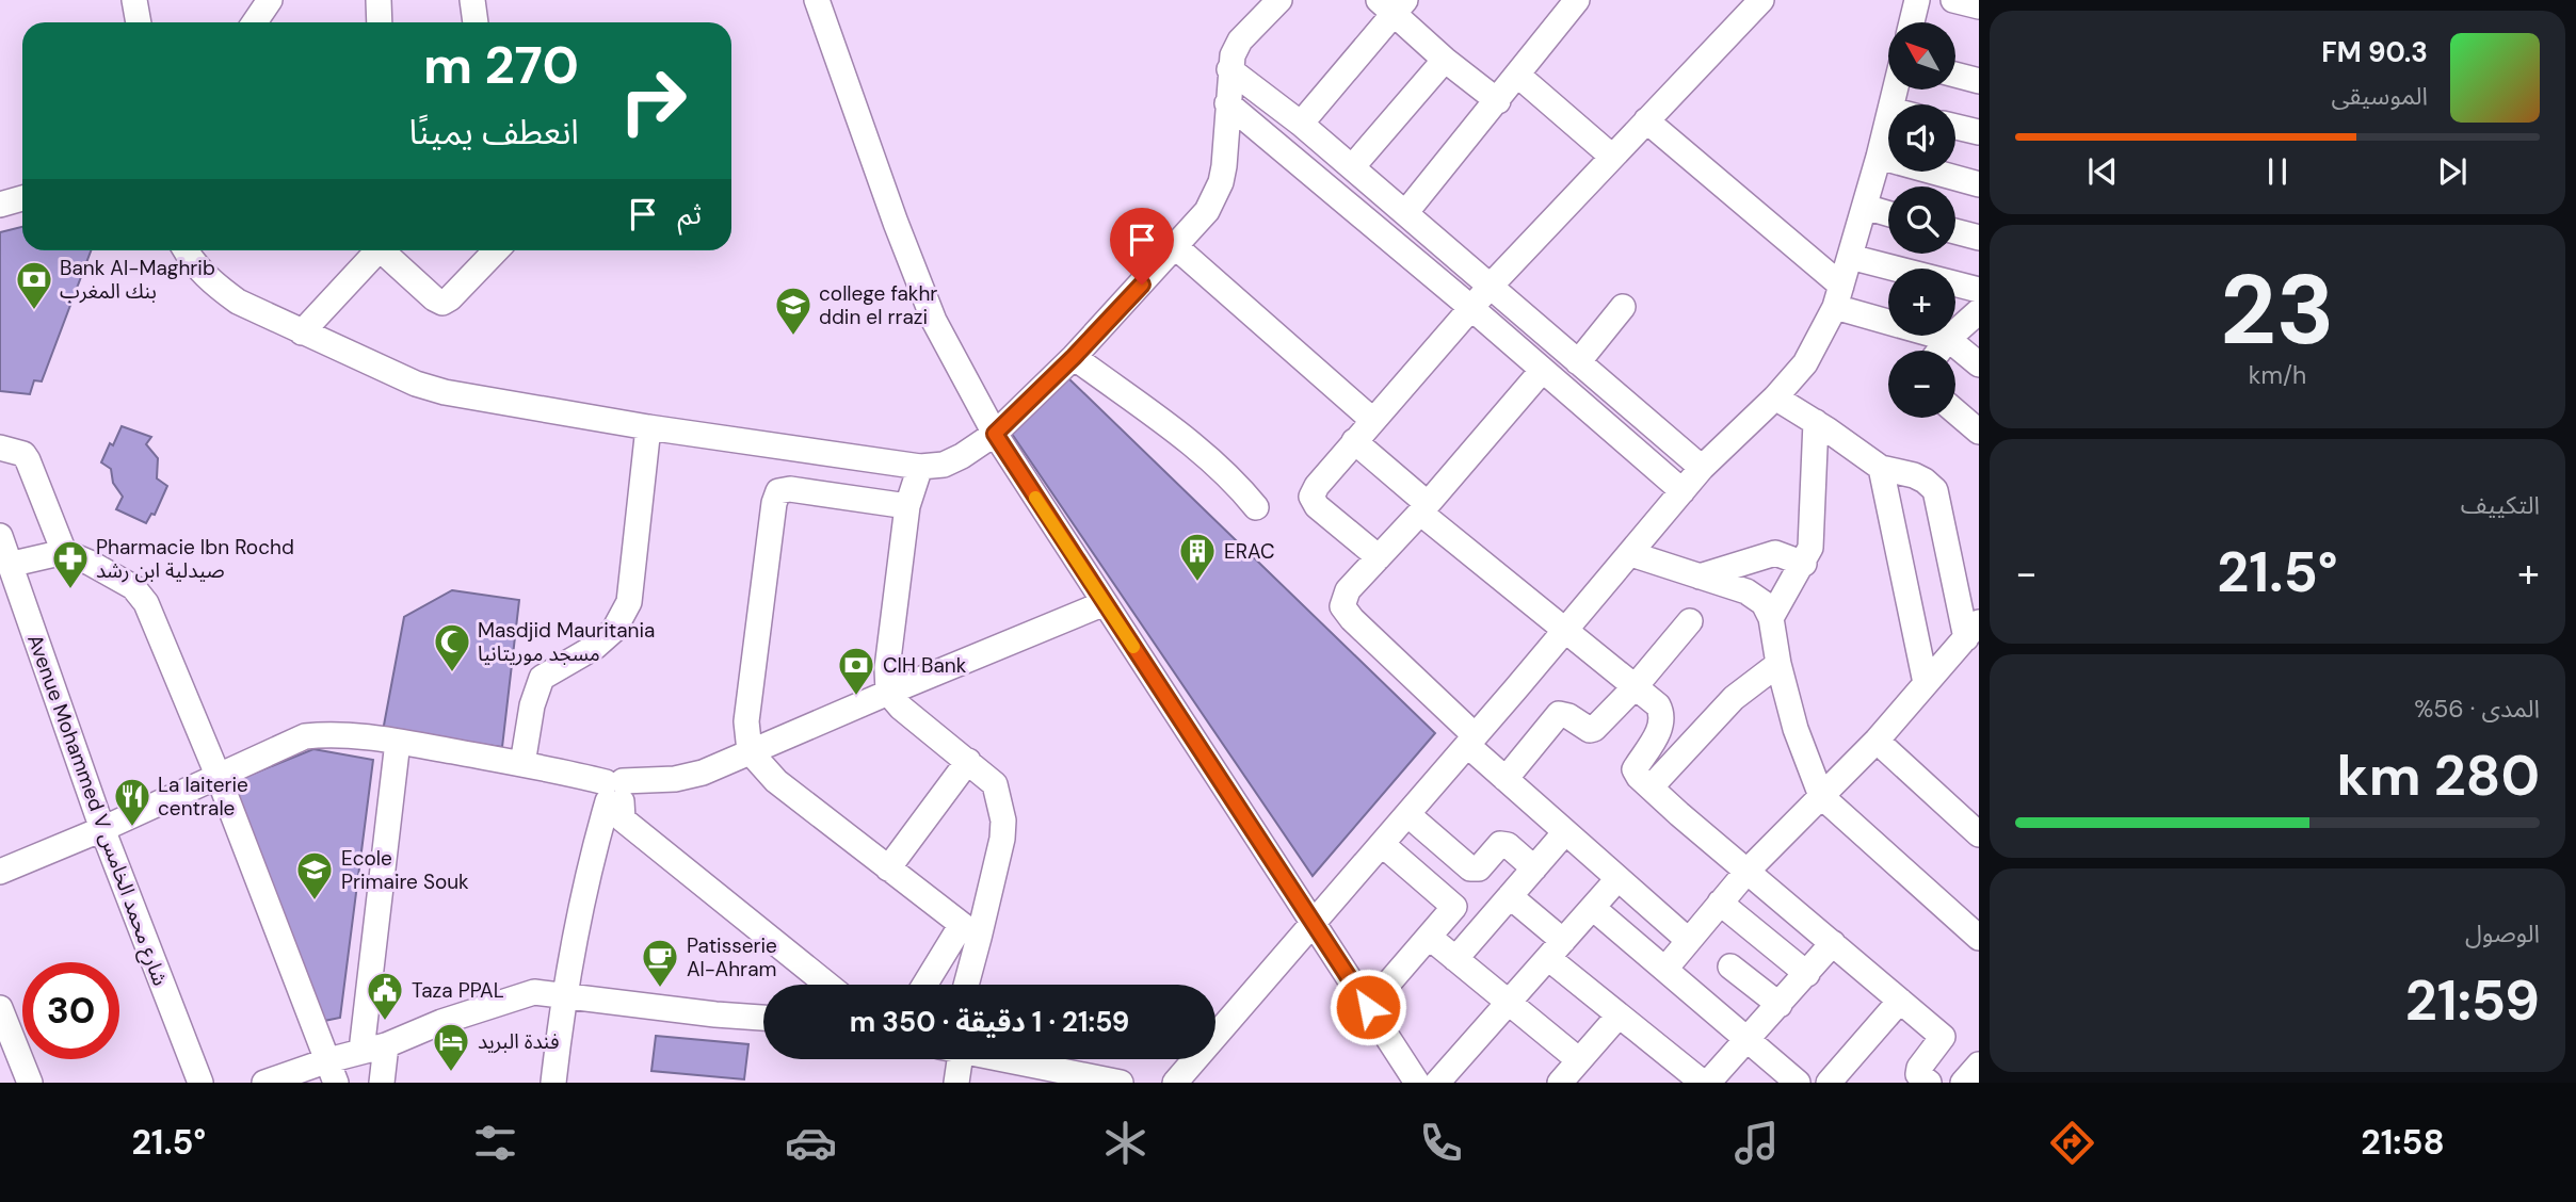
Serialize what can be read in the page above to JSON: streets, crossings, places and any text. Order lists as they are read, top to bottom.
{
  "streets": {
    "street": ["Avenue Mohammed V شارع محمد الخامس"]
  },
  "places": {
    "bank": ["Bank Al-Maghrib بنك المغرب", "CIH Bank"],
    "school or university": ["college fakhr ddin el rrazi", "Ecole Primaire Souk"],
    "building": ["ERAC"],
    "pharmacy": ["Pharmacie Ibn Rochd صيدلية ابن رشد"],
    "mosque": ["Masdjid Mauritania مسجد موريتانيا"],
    "restaurant": ["La laiterie centrale"],
    "cafe": ["Patisserie Al-Ahram"],
    "public building": ["Taza PPAL"],
    "hotel": ["فندة البريد"]
  },
  "north": "top left",
  "page": {
    "map_buttons": ["+", "−"],
    "turn": ["270 m", "انعطف يمينًا"],
    "song": ["90.3 FM", "الموسيقى"],
    "then": "ثم",
    "tile": [
      ["23", "km/h"],
      "التكييف",
      ["المدى · 56%", "280 km"],
      ["الوصول", "21:59"]
    ],
    "heat": ["−", "21.5°", "+"],
    "limit": "30",
    "trip": "21:59 · 1 دقيقة · 350 m",
    "tabs": ["21:58", "21.5°"]
  }
}
